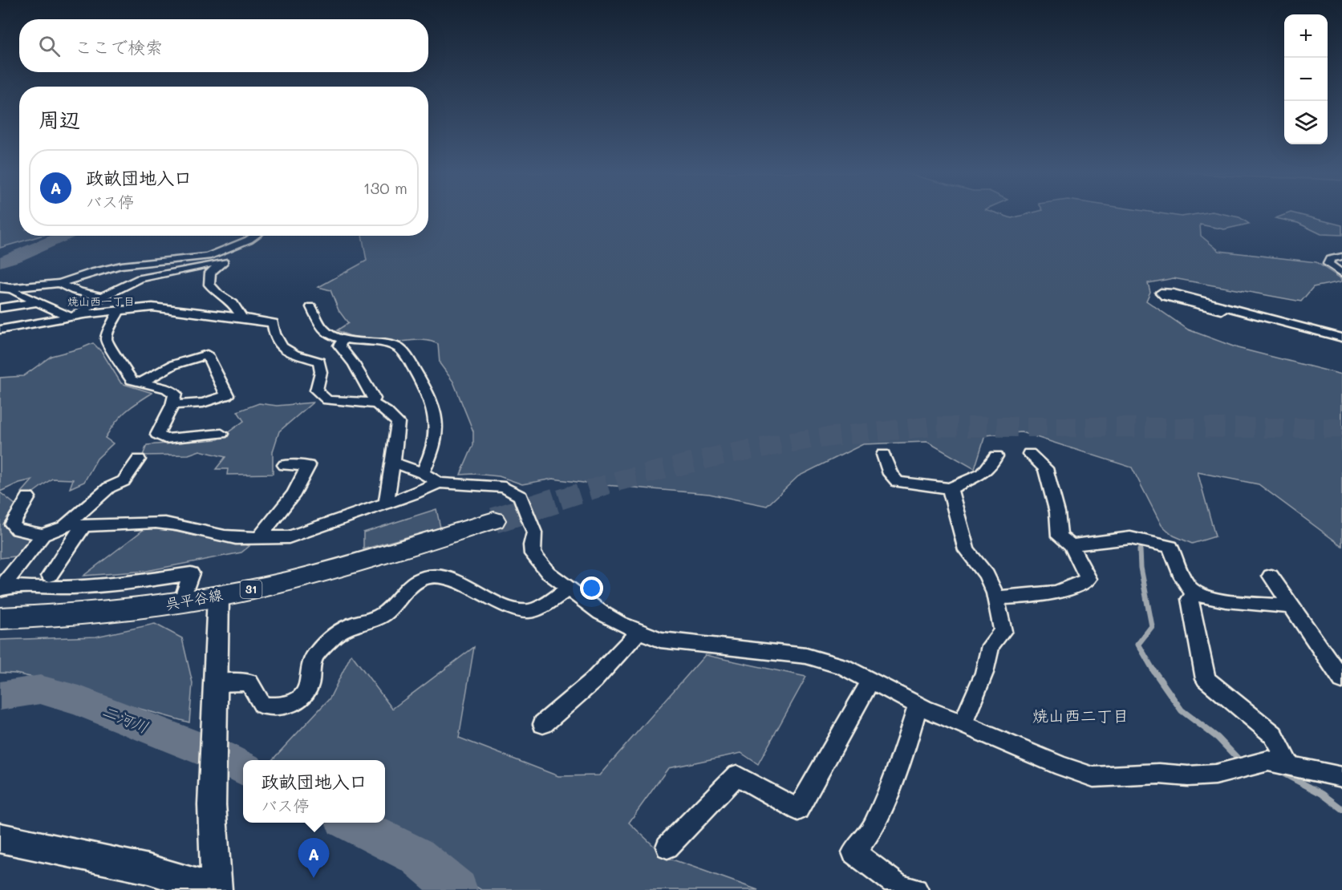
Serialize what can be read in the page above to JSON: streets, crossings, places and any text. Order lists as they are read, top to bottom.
{
  "streets": {
    "main road": ["31", "呉平谷線"]
  },
  "districts": ["焼山西一丁目", "焼山西二丁目"],
  "water": ["二河川"],
  "page": {
    "map_buttons": ["+", "−"],
    "search": "ここで検索",
    "heading": "周辺",
    "list": [
      {
        "mark": "A",
        "name": "政畝団地入口",
        "note": "バス停",
        "value": "130 m"
      }
    ],
    "popup": ["政畝団地入口", "バス停"],
    "pins": "A"
  }
}
